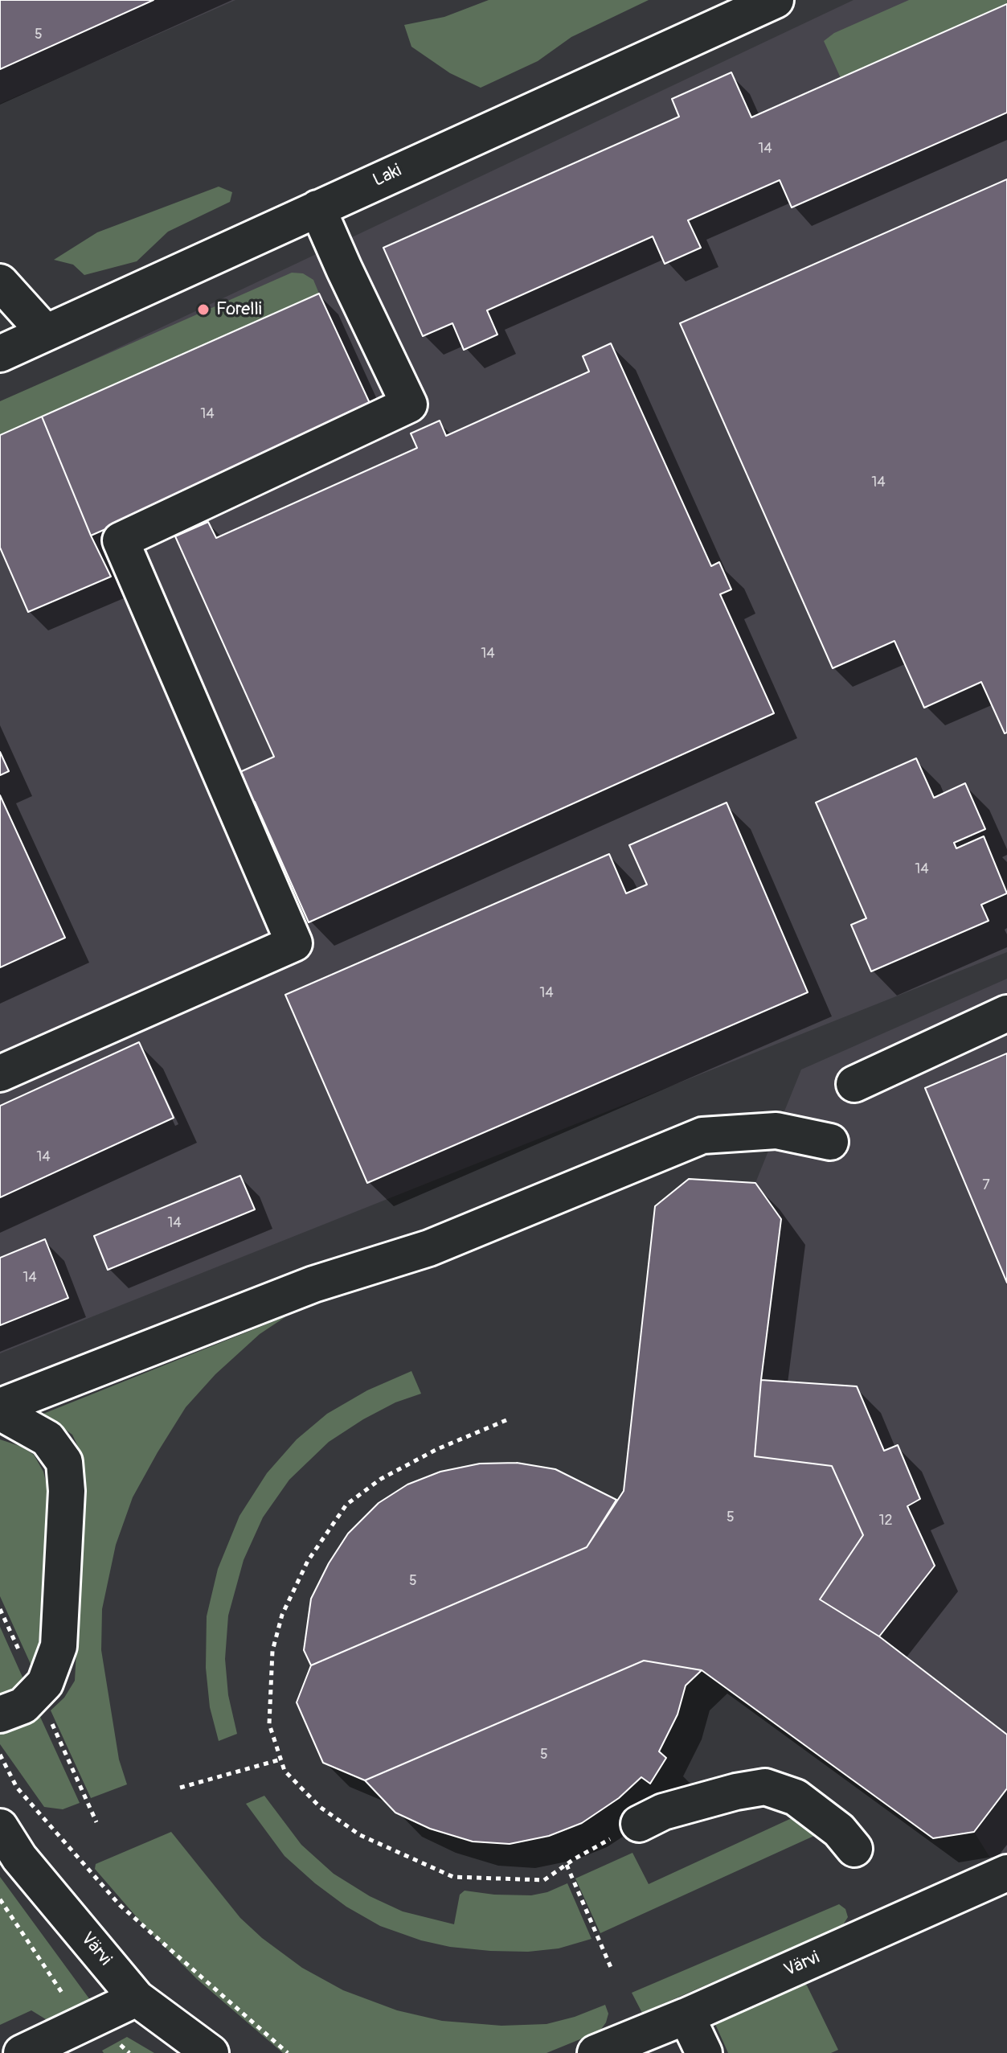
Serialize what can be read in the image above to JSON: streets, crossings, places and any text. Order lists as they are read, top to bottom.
{
  "streets": {
    "street": ["Laki", "Värvi"]
  },
  "places": ["Forelli"],
  "house_numbers": [
    "5",
    "14",
    "14",
    "14",
    "14",
    "14",
    "14",
    "14",
    "7",
    "14",
    "14",
    "5",
    "12",
    "5",
    "5"
  ]
}
